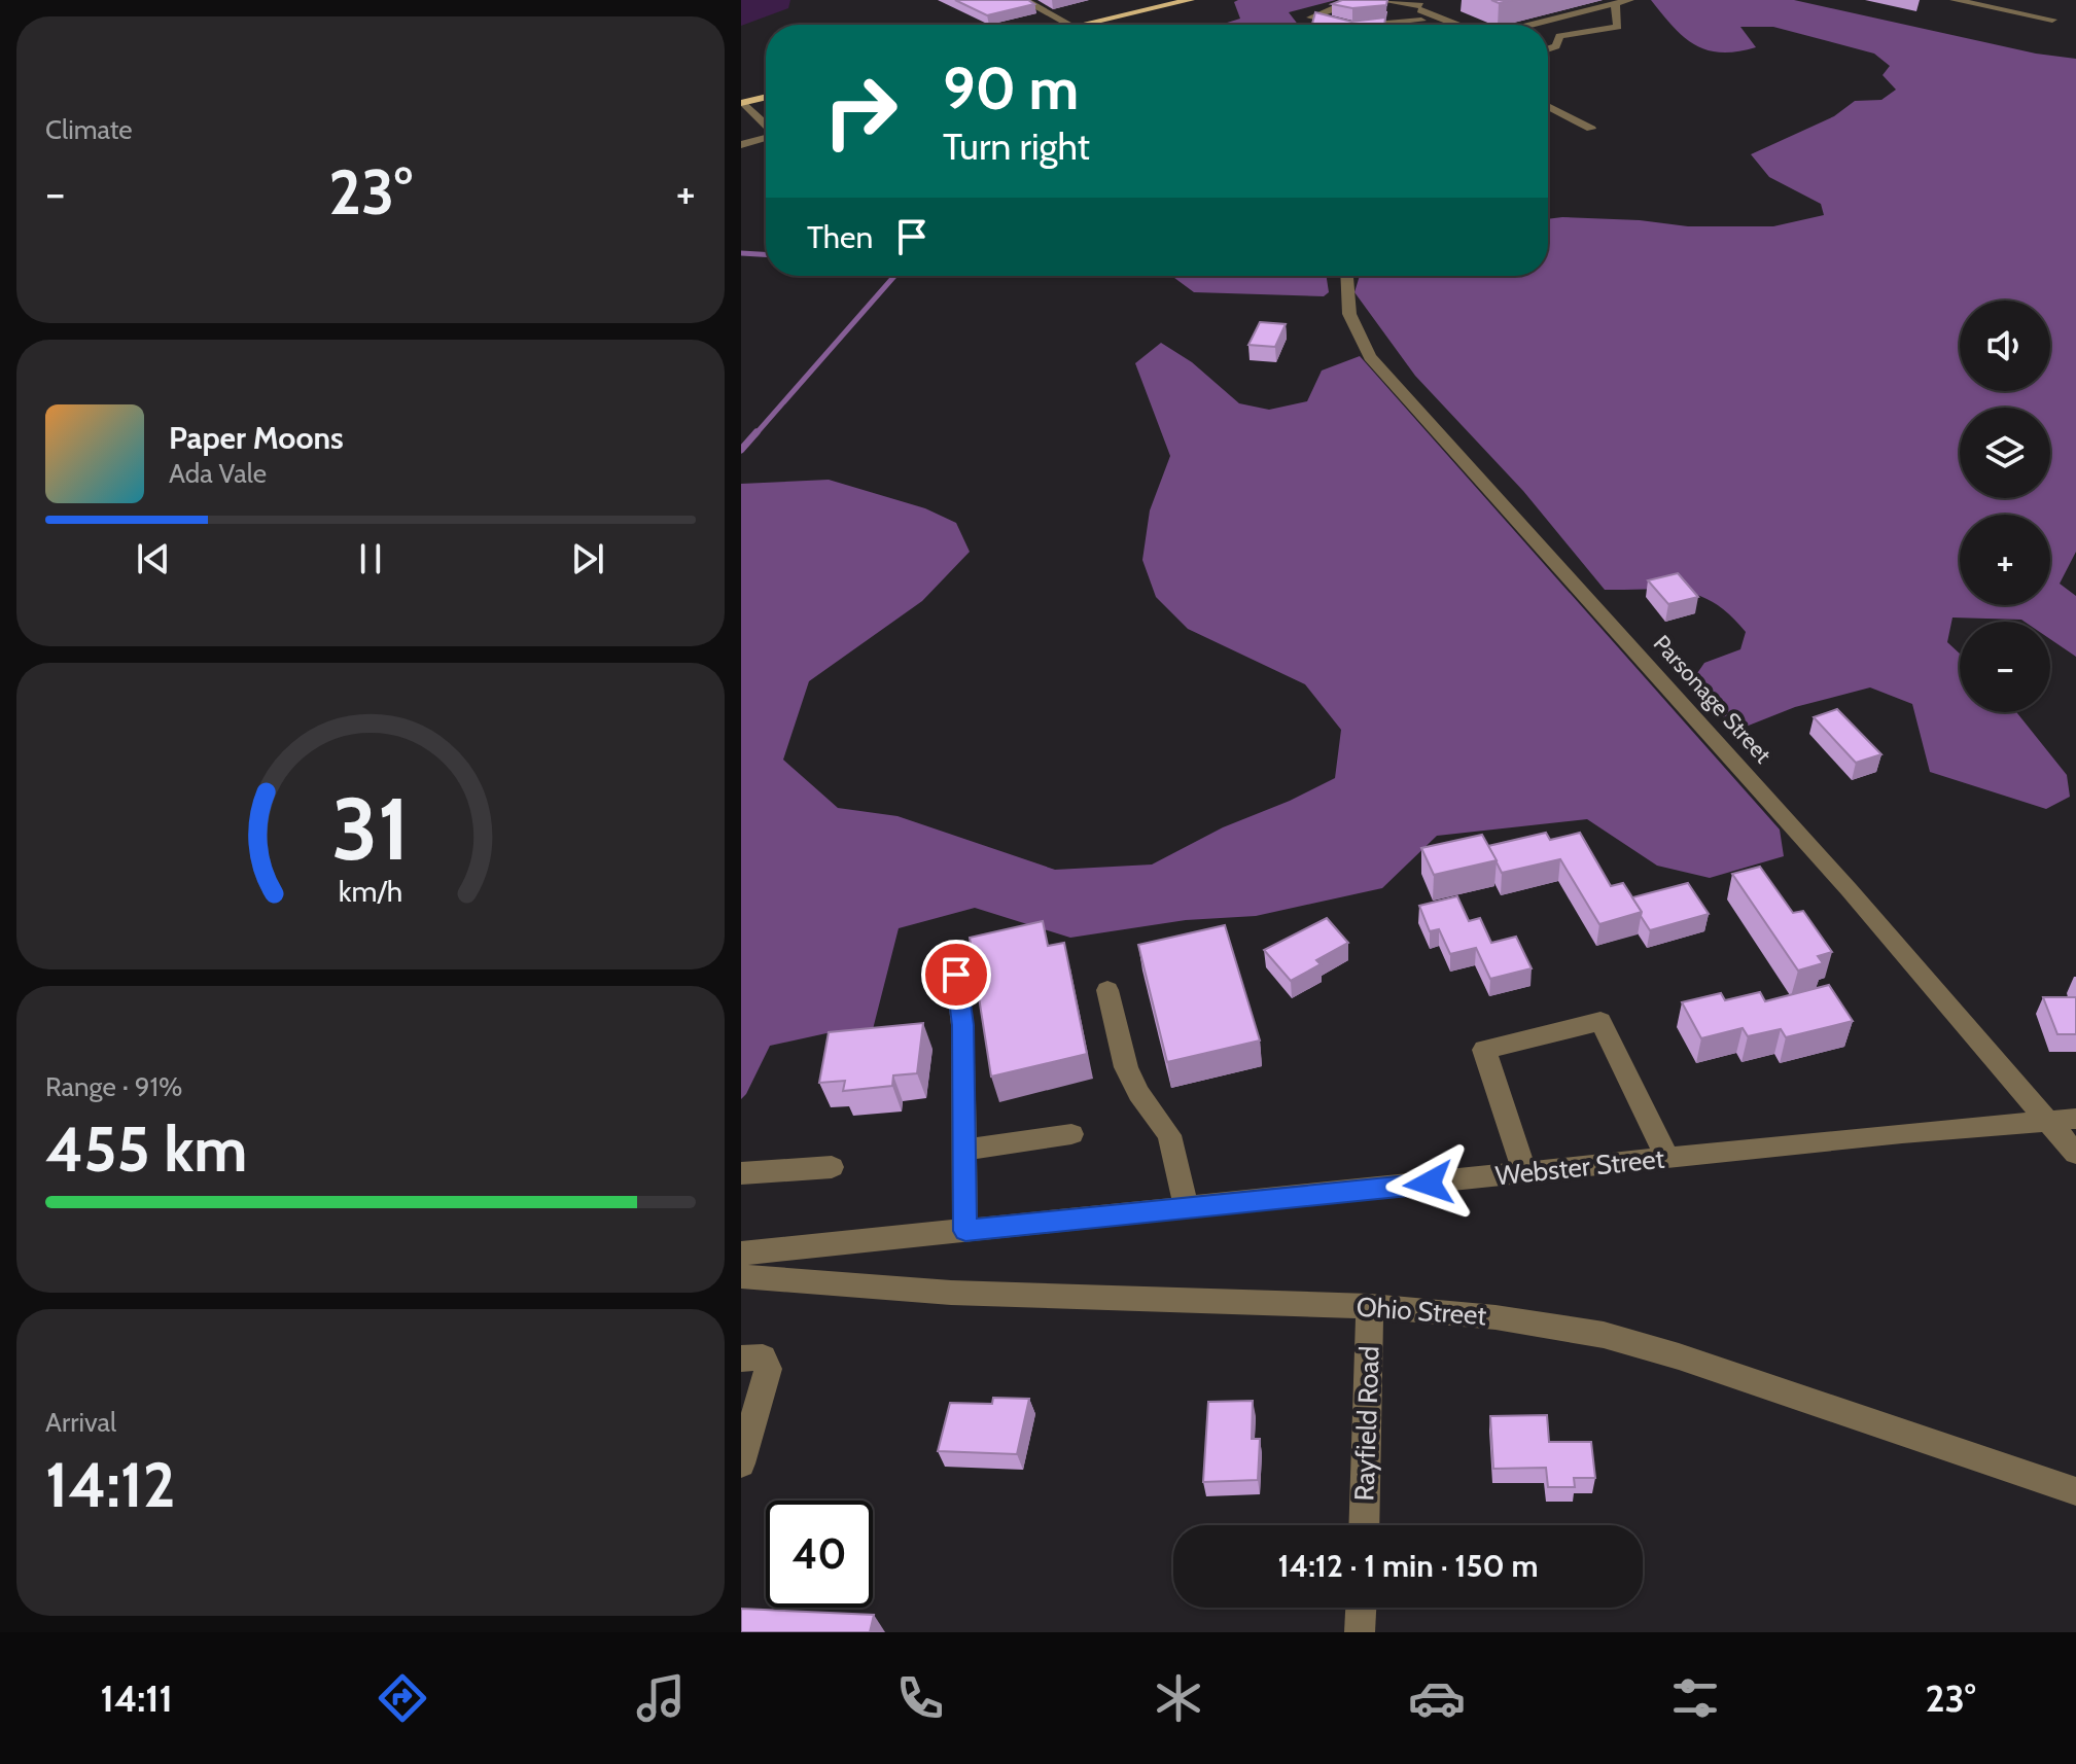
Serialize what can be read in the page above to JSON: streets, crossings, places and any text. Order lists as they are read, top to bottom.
{
  "streets": {
    "street": [
      "Parsonage Street",
      "Webster Street",
      "Ohio Street",
      "Rayfield Road"
    ]
  },
  "crossings": [
    ["Parsonage Street", "Webster Street"],
    ["Ohio Street", "Rayfield Road"]
  ],
  "page": {
    "tile": [
      "Climate",
      ["Range · 91%", "455 km"],
      ["Arrival", "14:12"]
    ],
    "turn": ["90 m", "Turn right"],
    "heat": ["−", "23°", "+"],
    "then": "Then",
    "map_buttons": ["+", "−"],
    "song": ["Paper Moons", "Ada Vale"],
    "limit": "40",
    "trip": "14:12 · 1 min · 150 m",
    "tabs": ["14:11", "23°"],
    "gauge": ["31", "km/h"]
  }
}
